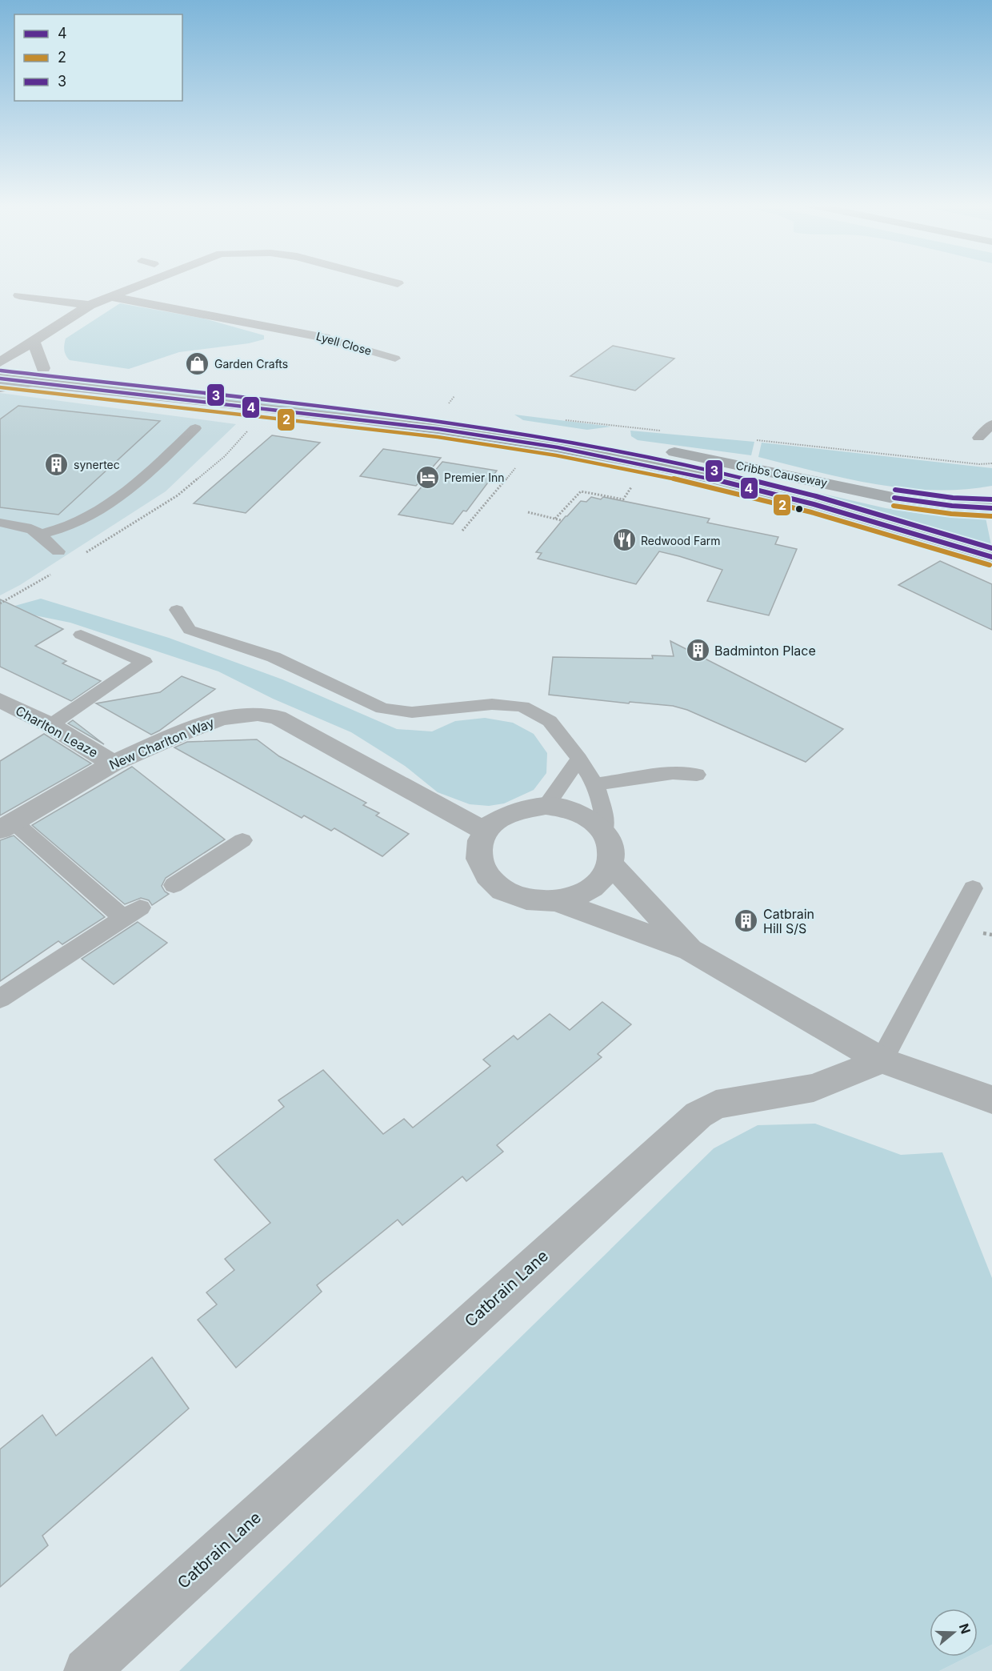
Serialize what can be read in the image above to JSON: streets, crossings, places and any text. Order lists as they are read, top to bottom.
{
  "streets": {
    "main road": ["Cribbs Causeway"],
    "street": [
      "Lyell Close",
      "Charlton Leaze",
      "New Charlton Way",
      "Catbrain Lane"
    ]
  },
  "crossings": [
    ["Charlton Leaze", "New Charlton Way"]
  ],
  "places": {
    "shop": ["Garden Crafts"],
    "building": ["synertec", "Badminton Place", "Catbrain Hill S/S"],
    "hotel": ["Premier Inn"],
    "restaurant": ["Redwood Farm"]
  },
  "lines": ["transit line 3", "transit line 4", "transit line 2"],
  "legend": ["4", "2", "3"],
  "north": "right"
}
